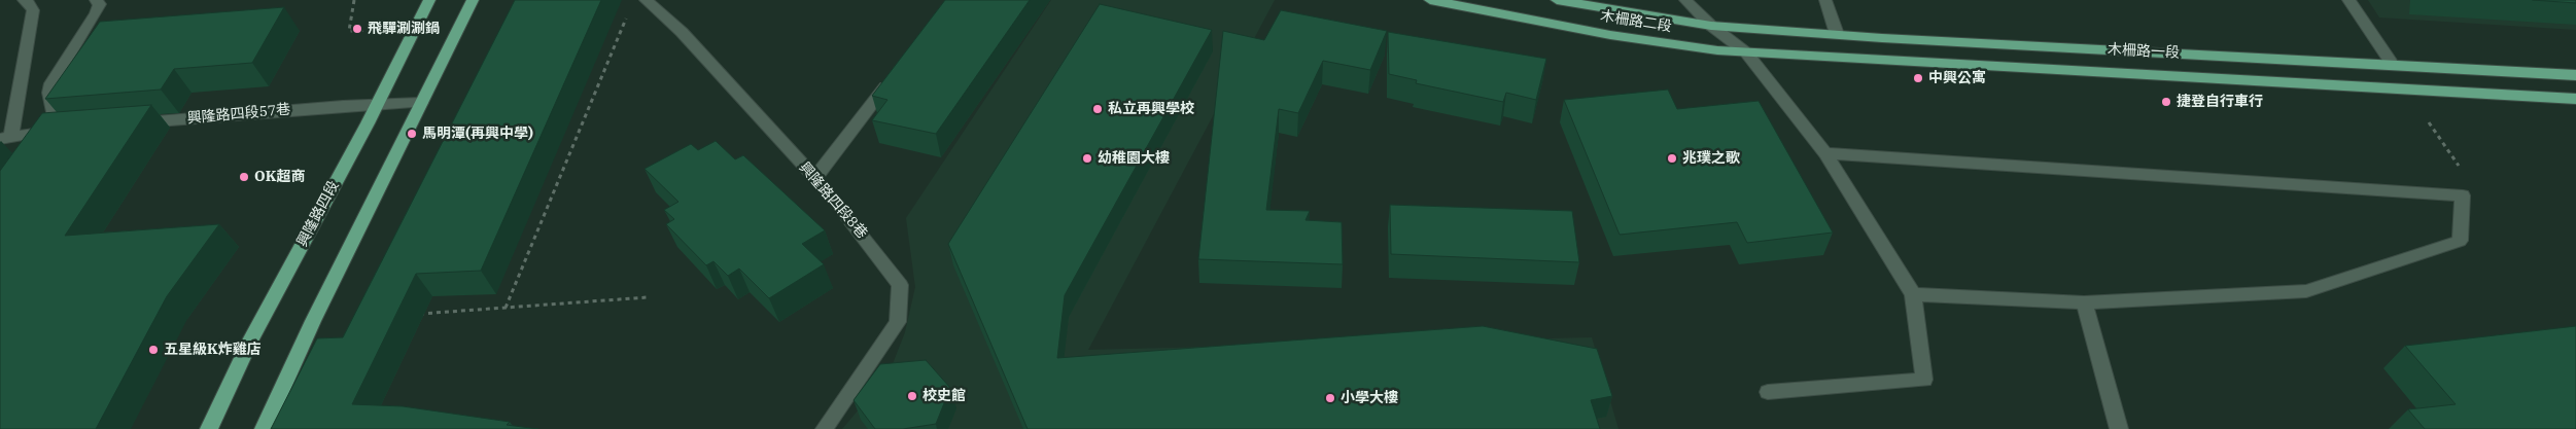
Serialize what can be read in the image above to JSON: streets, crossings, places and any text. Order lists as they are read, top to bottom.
{
  "streets": {
    "main road": ["木柵路二段", "木柵路一段", "興隆路四段"],
    "street": ["興隆路四段57巷", "興隆路四段8巷"]
  },
  "crossings": [
    ["木柵路二段", "木柵路一段"],
    ["興隆路四段57巷", "興隆路四段"]
  ],
  "places": [
    "飛驒涮涮鍋",
    "中興公寓",
    "捷登自行車行",
    "私立再興學校",
    "馬明潭(再興中學)",
    "幼稚園大樓",
    "兆璞之歌",
    "OK超商",
    "五星級K炸雞店",
    "校史館",
    "小學大樓"
  ]
}
